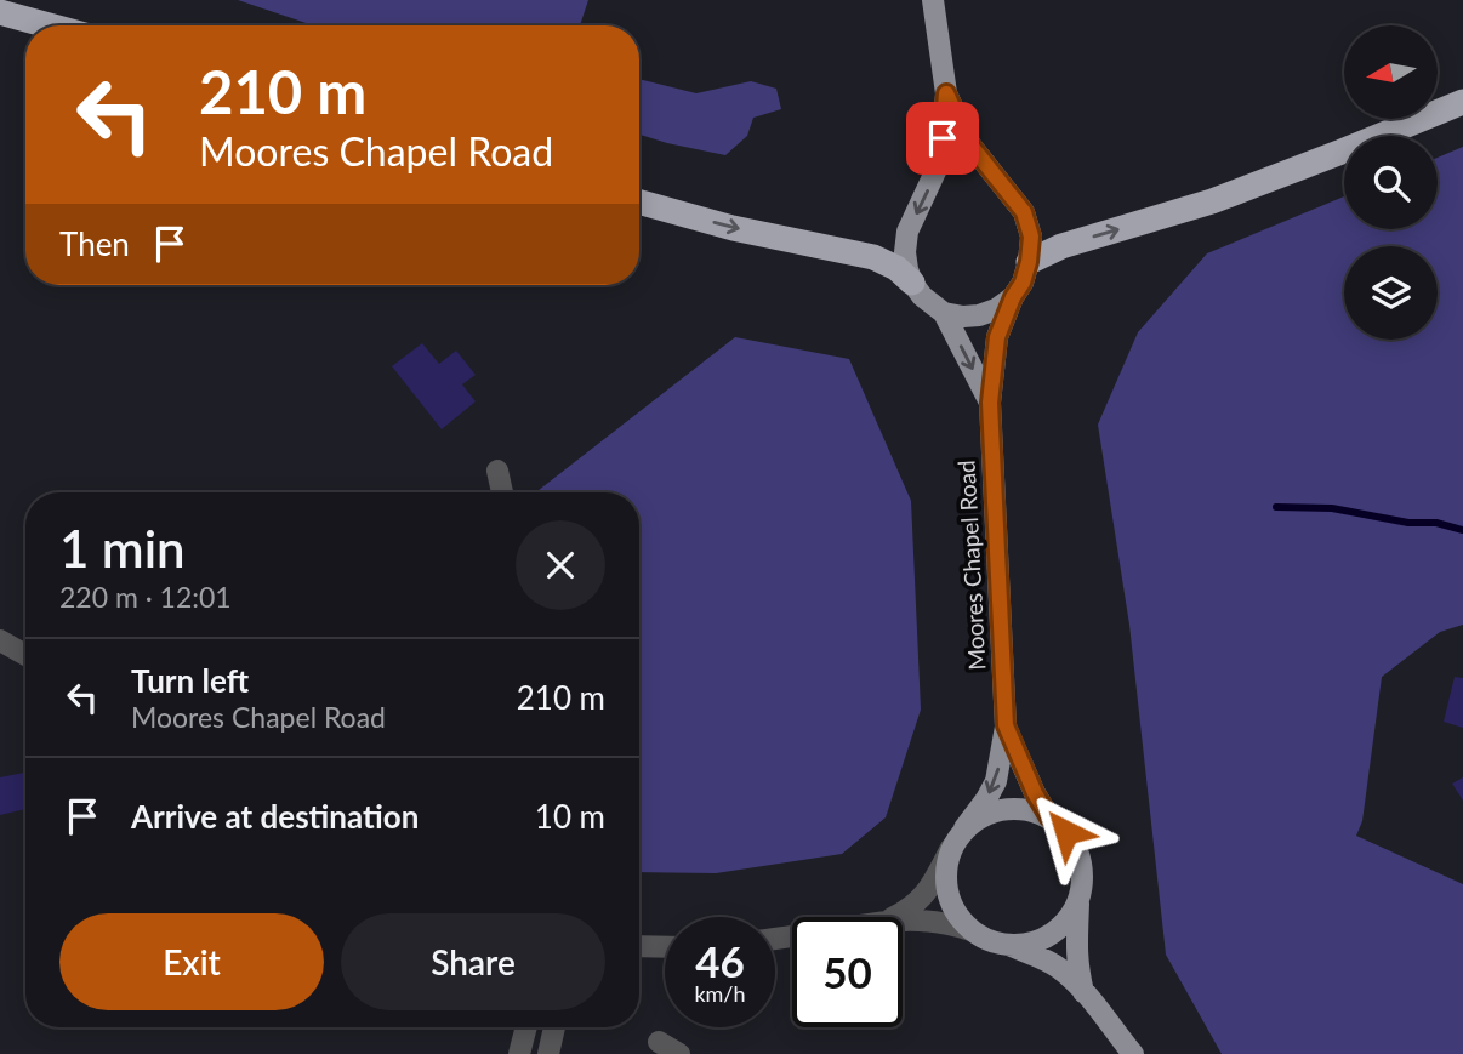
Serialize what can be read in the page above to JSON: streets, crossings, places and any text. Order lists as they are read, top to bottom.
{
  "streets": {
    "main road": ["Moores Chapel Road"]
  },
  "north": "left",
  "page": {
    "turn": ["210 m", "Moores Chapel Road"],
    "then": "Then",
    "heading": ["1 min", "220 m · 12:01"],
    "list": [
      {
        "name": "Turn left",
        "note": "Moores Chapel Road",
        "value": "210 m"
      },
      {
        "name": "Arrive at destination",
        "value": "10 m"
      }
    ],
    "buttons": ["Exit", "Share"],
    "speed": "46 km/h",
    "limit": "50"
  }
}
